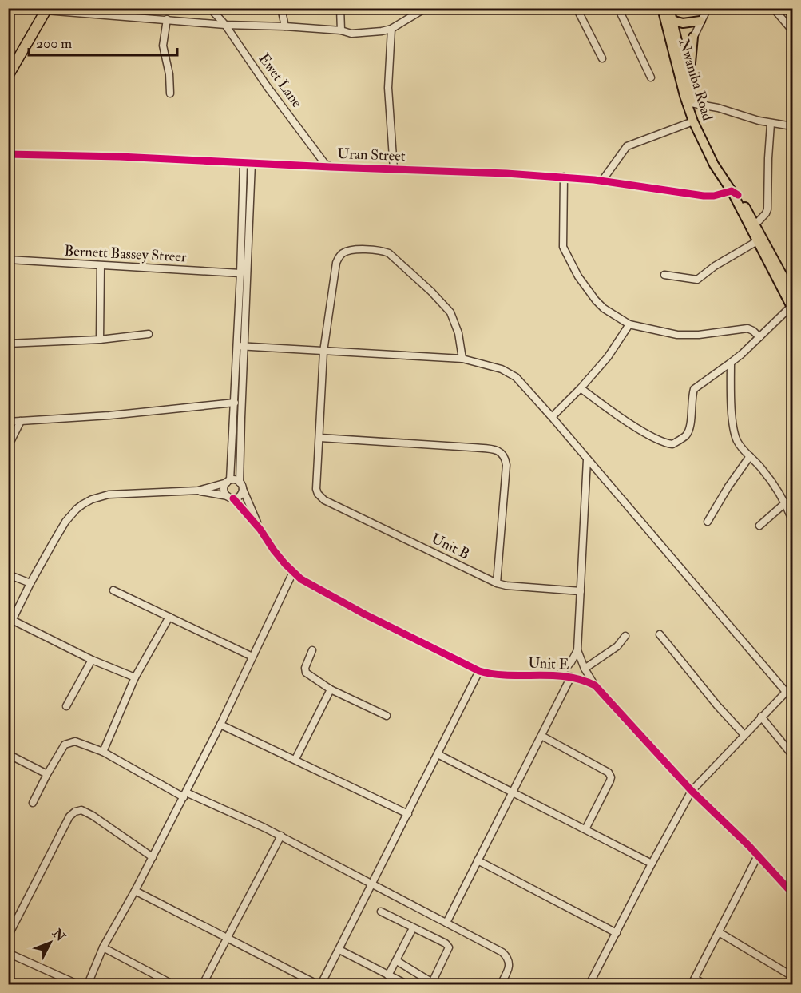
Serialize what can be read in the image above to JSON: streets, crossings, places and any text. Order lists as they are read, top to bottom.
{
  "streets": {
    "main road": ["Nwaniba Road"],
    "street": [
      "Ewet Lane",
      "Uran Street",
      "Bernett Bassey Streer",
      "Unit B",
      "Unit E"
    ]
  },
  "crossings": [
    ["Nwaniba Road", "Uran Street"],
    ["Ewet Lane", "Uran Street"]
  ],
  "scale_bar": "200 m",
  "north": "top right"
}
